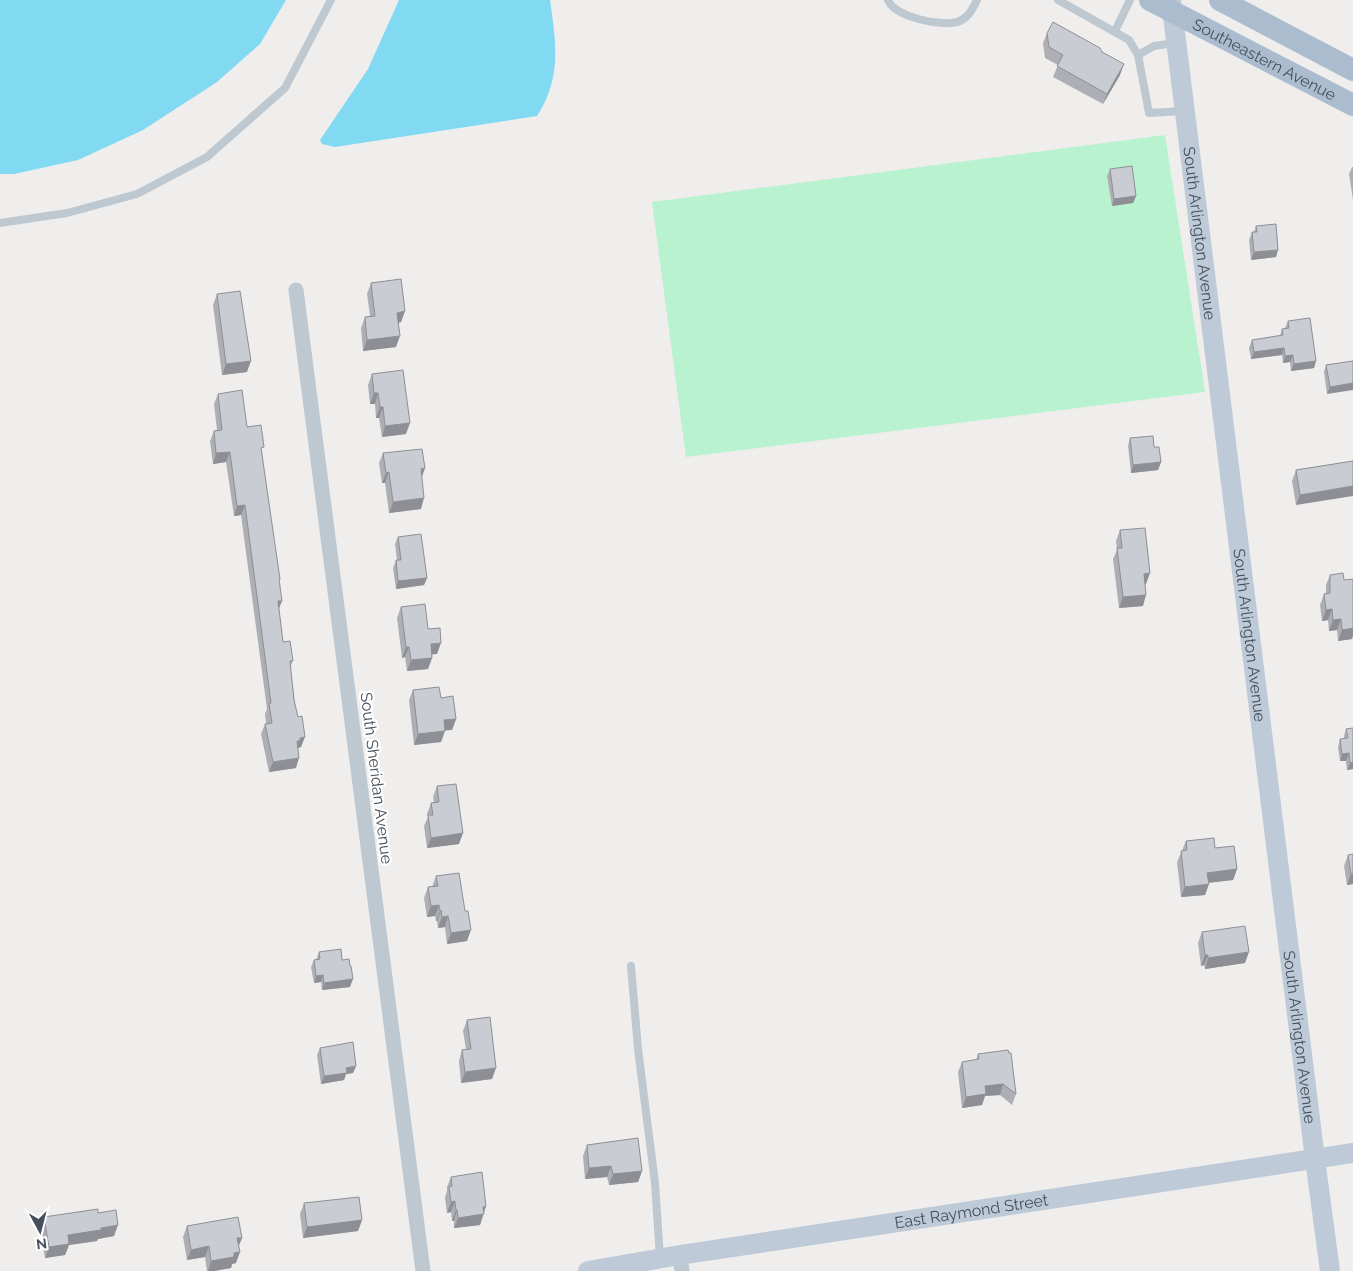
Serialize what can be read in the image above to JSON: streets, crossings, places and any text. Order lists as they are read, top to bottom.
{
  "streets": {
    "main road": ["Southeastern Avenue", "South Arlington Avenue", "East Raymond Street"],
    "street": ["South Sheridan Avenue"]
  },
  "crossings": [
    ["Southeastern Avenue", "South Arlington Avenue"],
    ["South Arlington Avenue", "East Raymond Street"]
  ],
  "north": "bottom"
}
